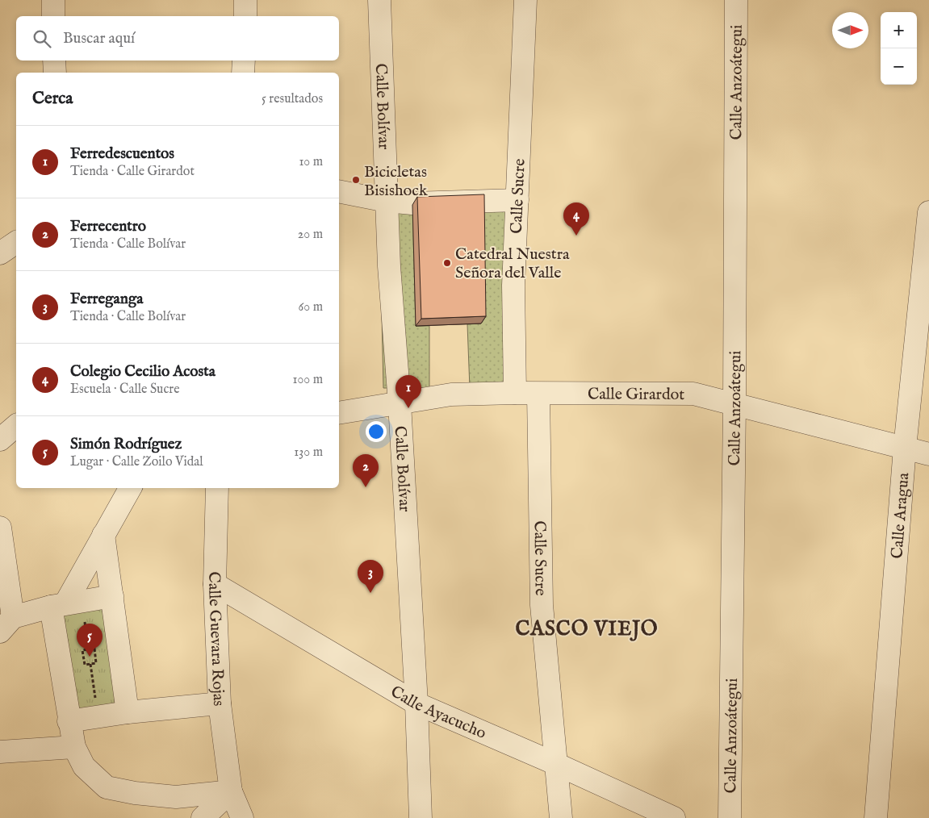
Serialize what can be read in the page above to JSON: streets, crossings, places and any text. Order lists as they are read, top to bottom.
{
  "streets": {
    "street": [
      "Calle Anzoátegui",
      "Calle Bolívar",
      "Calle Sucre",
      "Calle Girardot",
      "Calle Aragua",
      "Calle Guevara Rojas",
      "Calle Ayacucho"
    ]
  },
  "crossings": [
    ["Calle Anzoátegui", "Calle Girardot"],
    ["Calle Bolívar", "Calle Girardot"],
    ["Calle Bolívar", "Calle Ayacucho"],
    ["Calle Sucre", "Calle Girardot"],
    ["Calle Sucre", "Calle Ayacucho"],
    ["Calle Girardot", "Calle Aragua"],
    ["Calle Guevara Rojas", "Calle Ayacucho"]
  ],
  "districts": ["CASCO VIEJO"],
  "places": ["Bicicletas Bisishock", "Catedral Nuestra Señora del Valle"],
  "north": "right",
  "page": {
    "map_buttons": ["+", "−"],
    "search": "Buscar aquí",
    "heading": ["Cerca", "5 resultados"],
    "list": [
      {
        "mark": "1",
        "name": "Ferredescuentos",
        "note": "Tienda · Calle Girardot",
        "value": "10 m"
      },
      {
        "mark": "2",
        "name": "Ferrecentro",
        "note": "Tienda · Calle Bolívar",
        "value": "20 m"
      },
      {
        "mark": "3",
        "name": "Ferreganga",
        "note": "Tienda · Calle Bolívar",
        "value": "60 m"
      },
      {
        "mark": "4",
        "name": "Colegio Cecilio Acosta",
        "note": "Escuela · Calle Sucre",
        "value": "100 m"
      },
      {
        "mark": "5",
        "name": "Simón Rodríguez",
        "note": "Lugar · Calle Zoilo Vidal",
        "value": "130 m"
      }
    ],
    "pins": [
      "4",
      "1",
      "2",
      "3",
      "5"
    ]
  }
}
